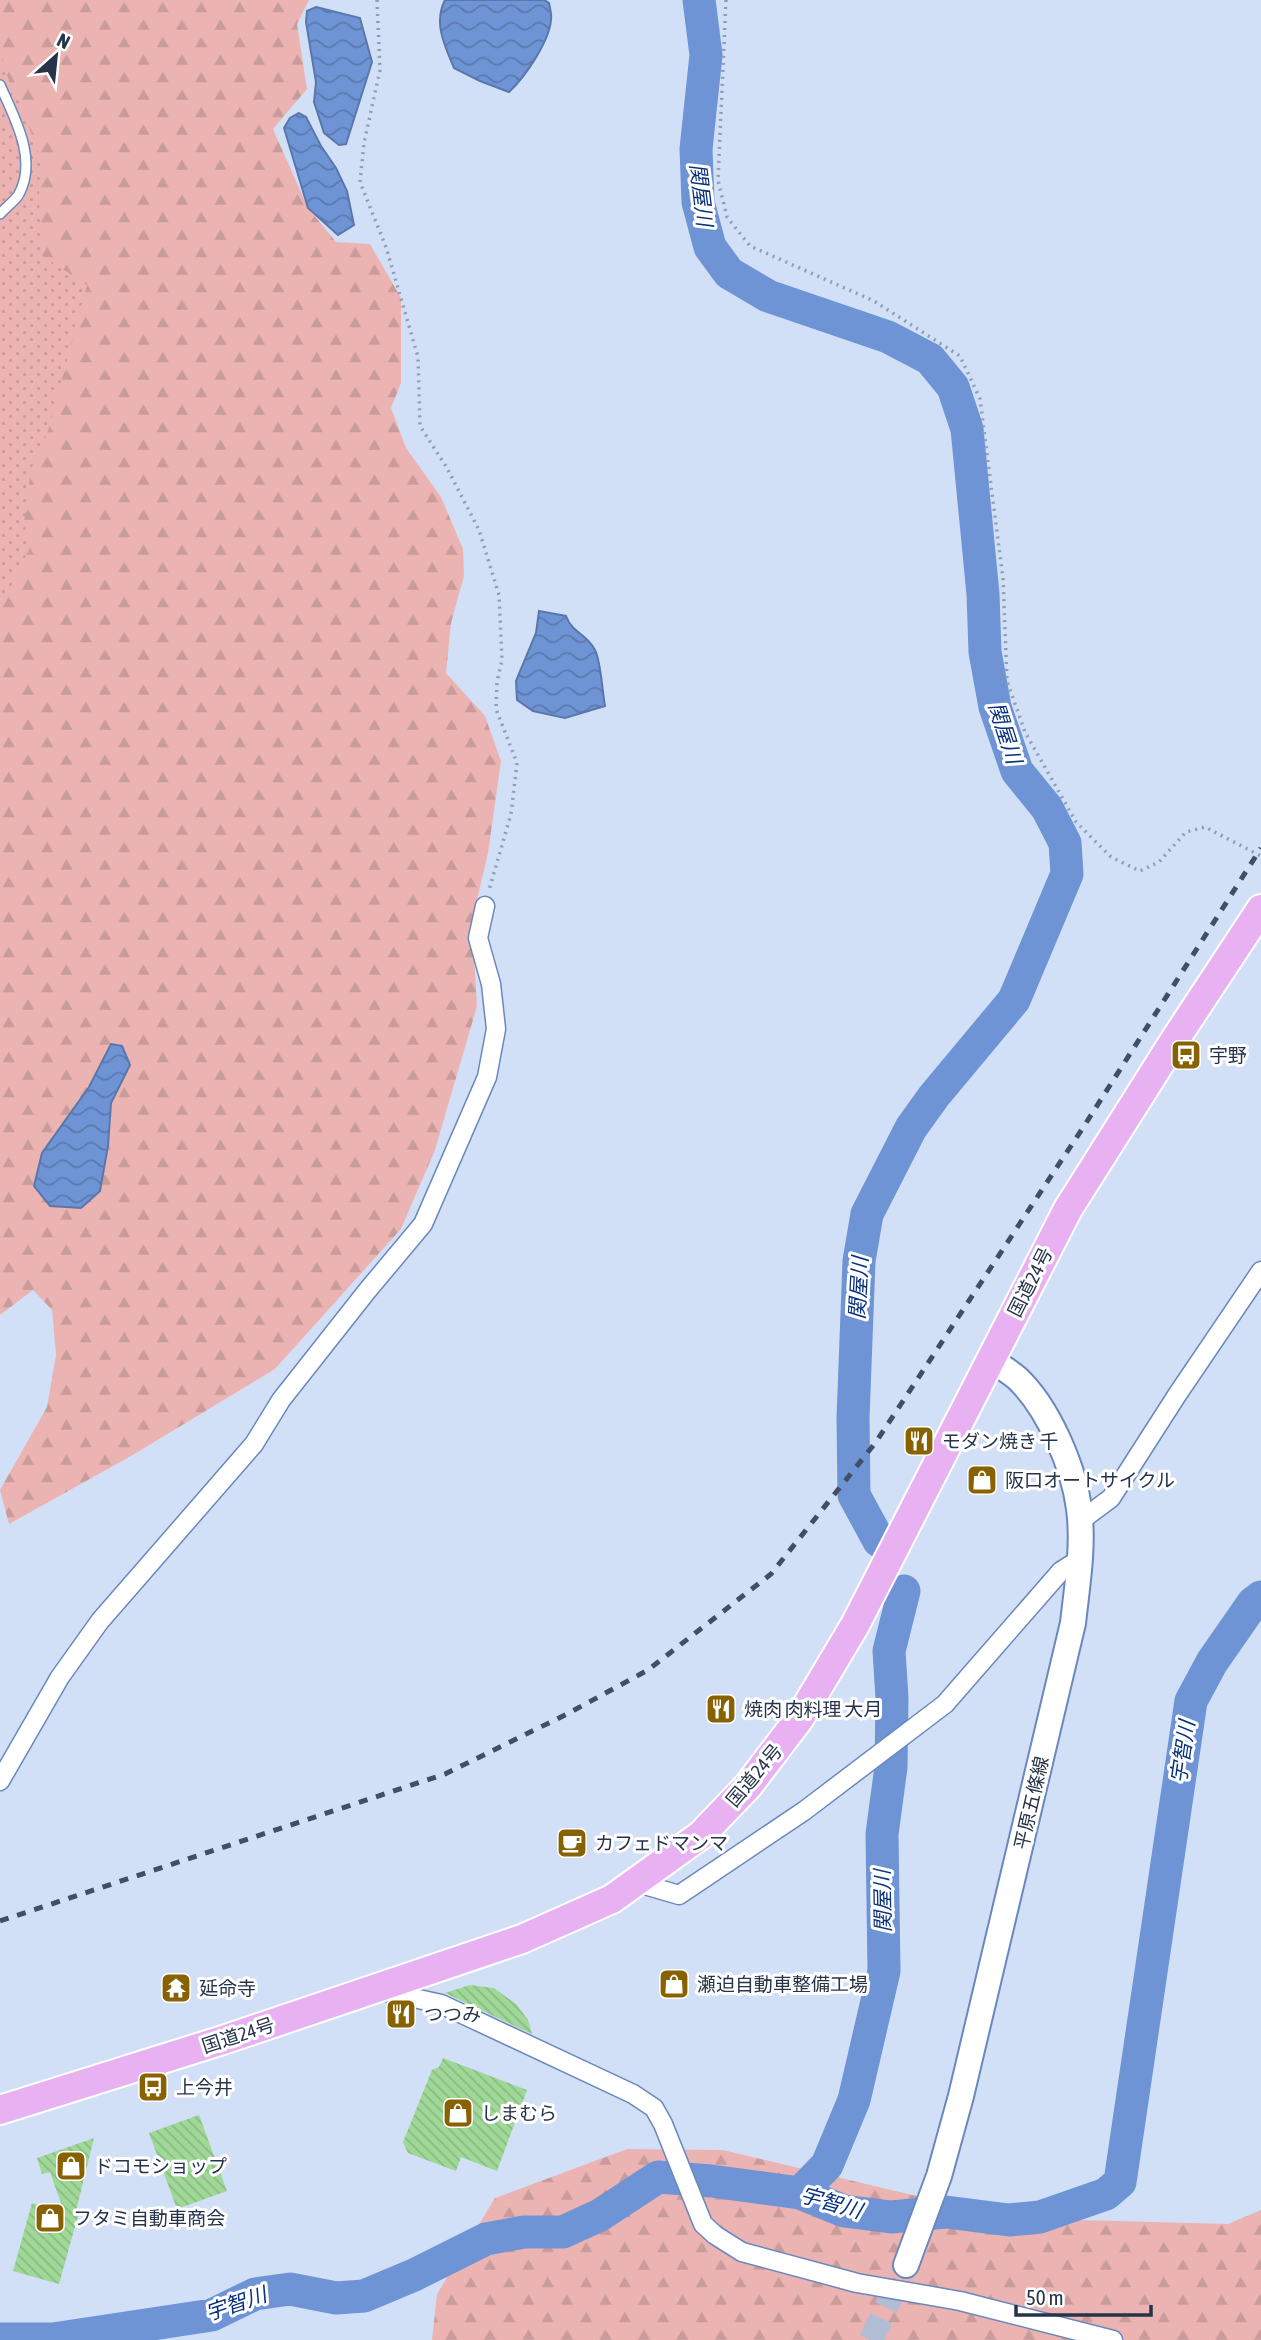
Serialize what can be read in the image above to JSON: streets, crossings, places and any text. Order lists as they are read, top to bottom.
{
  "streets": {
    "highway": ["国道24号"],
    "main road": ["平原五條線"]
  },
  "crossings": [
    ["国道24号", "平原五條線"]
  ],
  "water": ["関屋川", "宇智川"],
  "places": {
    "bus stop": ["宇野", "上今井"],
    "restaurant": ["モダン焼き 千", "焼肉 肉料理 大月", "つつみ"],
    "shop": [
      "阪口オートサイクル",
      "瀬迫自動車整備工場",
      "しまむら",
      "ドコモショップ",
      "フタミ自動車商会"
    ],
    "cafe": ["カフェドマンマ"],
    "temple": ["延命寺"]
  },
  "scale_bar": "50 m",
  "north": "top right"
}
